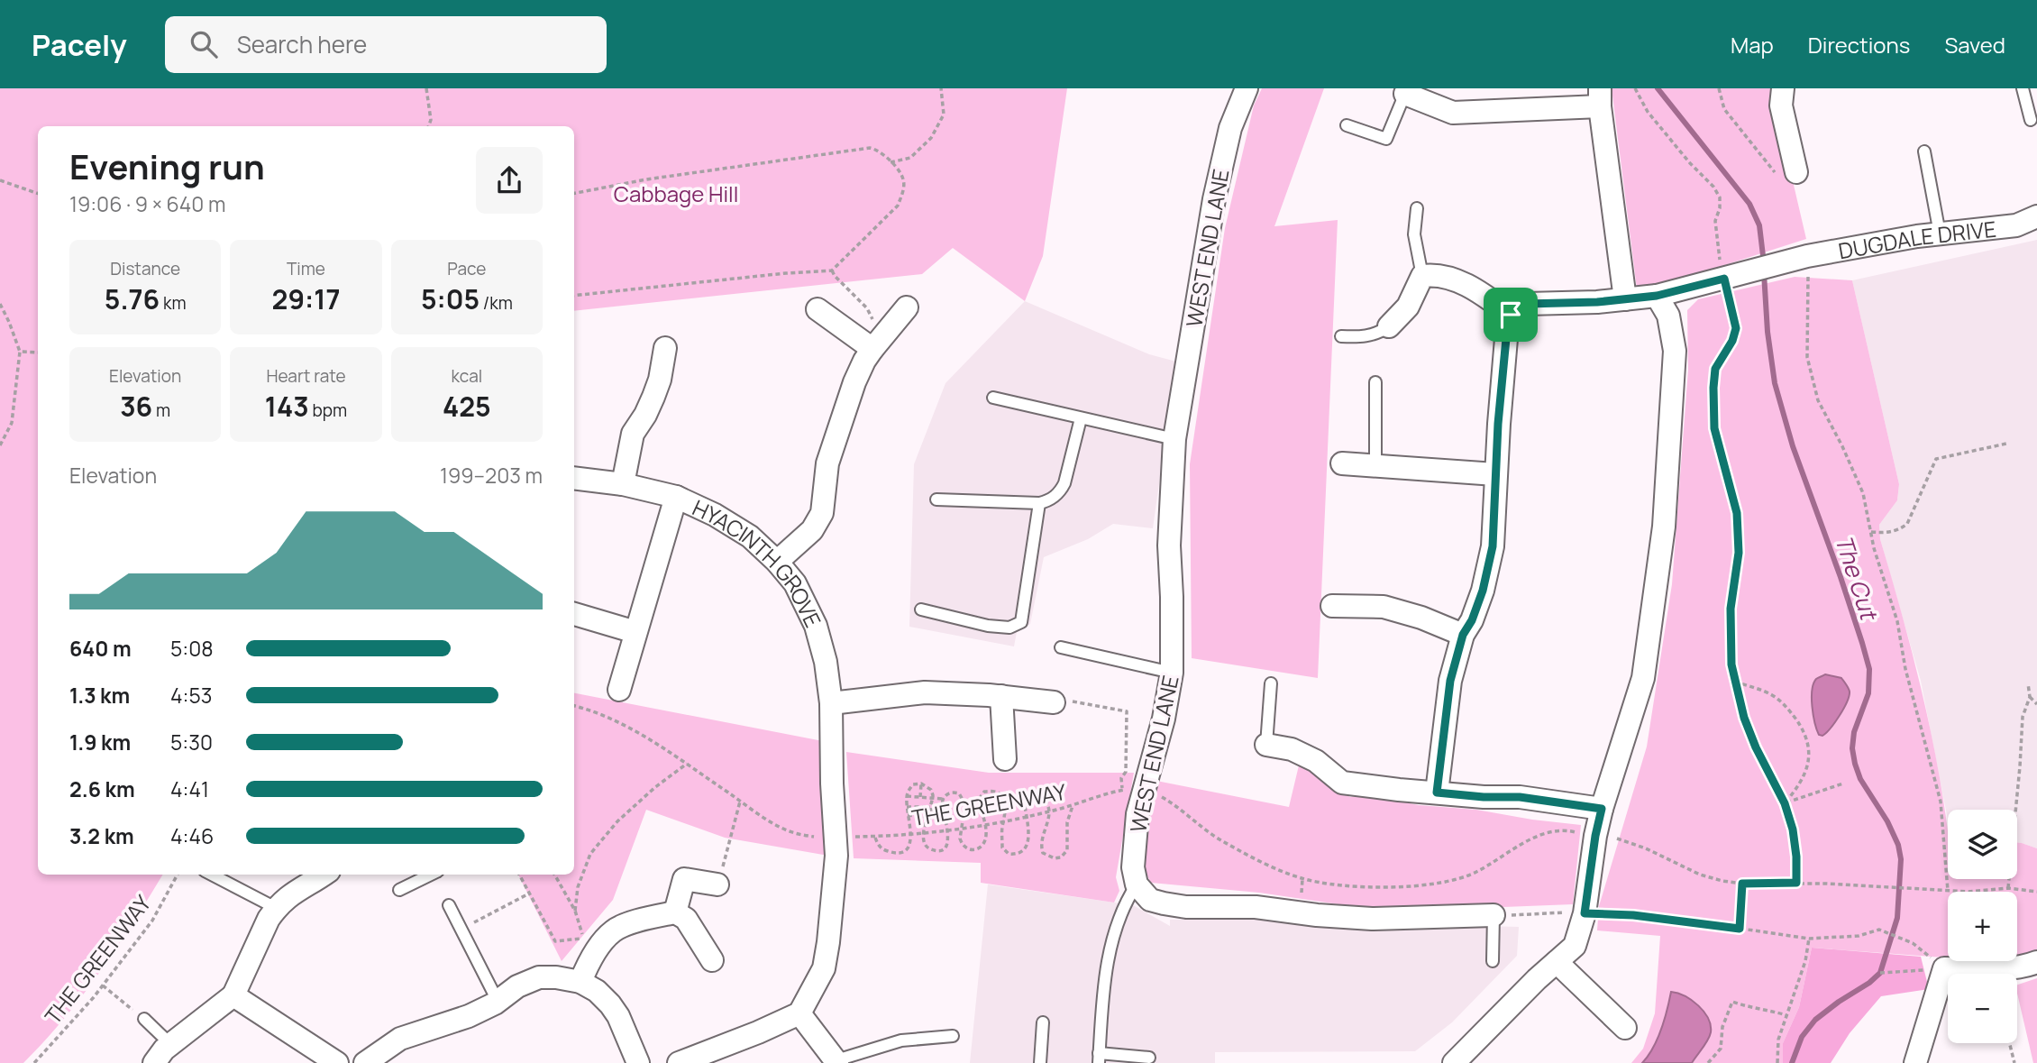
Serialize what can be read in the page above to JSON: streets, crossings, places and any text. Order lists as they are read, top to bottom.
{
  "streets": {
    "street": ["DUGDALE DRIVE", "WEST END LANE", "HYACINTH GROVE"],
    "path": ["THE GREENWAY"]
  },
  "water": ["The Cut"],
  "parks": ["Cabbage Hill"],
  "page": {
    "header": "Pacely",
    "search": "Search here",
    "nav": ["Map", "Directions", "Saved"],
    "heading": ["Evening run", "19:06 · 9 × 640 m"],
    "stats": [
      ["Distance", "5.76 km"],
      ["Time", "29:17"],
      ["Pace", "5:05 /km"],
      ["Elevation", "36 m"],
      ["Heart rate", "143 bpm"],
      ["kcal", "425"]
    ],
    "chart": ["Elevation", "199–203 m"],
    "list": [
      {
        "name": "640 m",
        "note": "5:08"
      },
      {
        "name": "1.3 km",
        "note": "4:53"
      },
      {
        "name": "1.9 km",
        "note": "5:30"
      },
      {
        "name": "2.6 km",
        "note": "4:41"
      },
      {
        "name": "3.2 km",
        "note": "4:46"
      }
    ],
    "map_buttons": ["+", "−"]
  }
}
